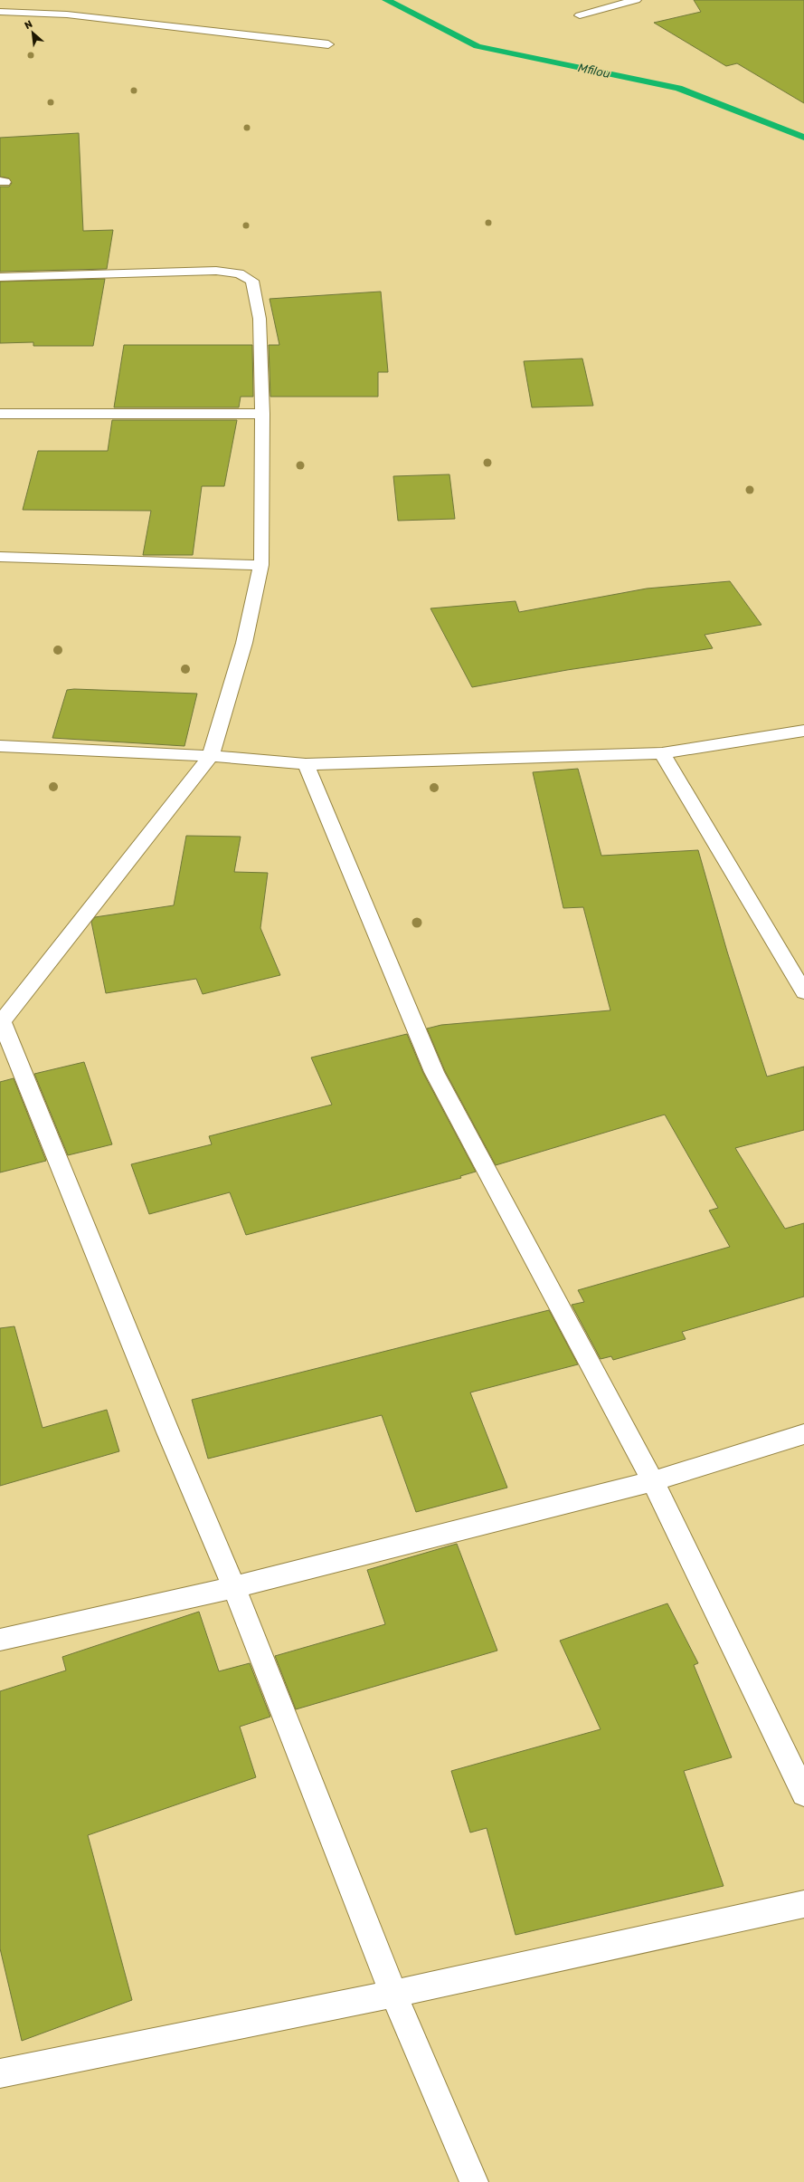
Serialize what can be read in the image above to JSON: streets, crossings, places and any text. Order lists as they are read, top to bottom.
{
  "water": ["Mfilou"],
  "north": "top left"
}
